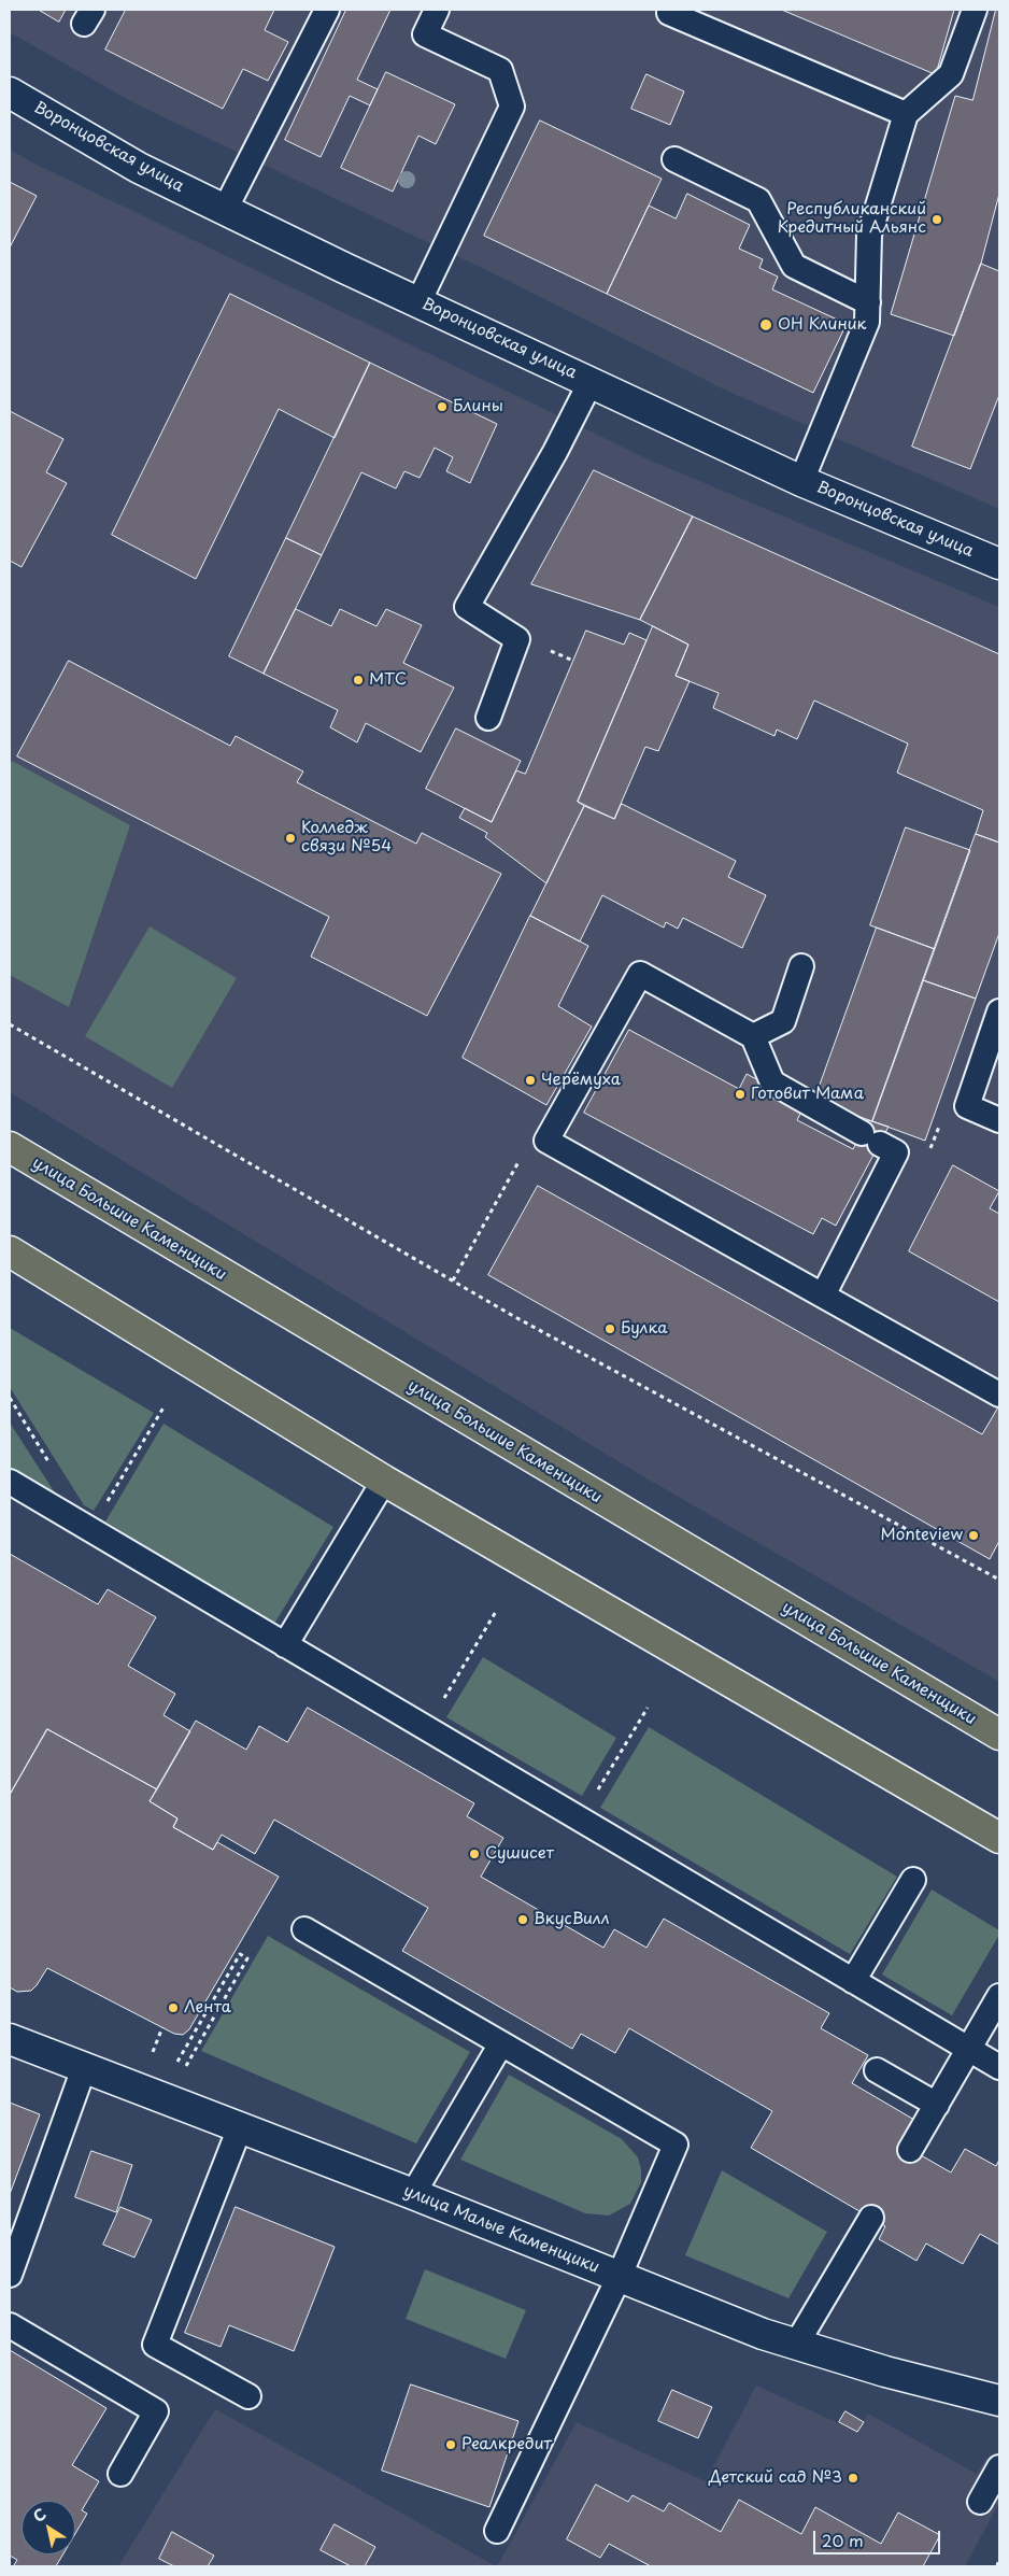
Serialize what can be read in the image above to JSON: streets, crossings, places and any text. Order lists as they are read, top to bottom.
{
  "streets": {
    "main road": ["Воронцовская улица", "улица Большие Каменщики", "улица Малые Каменщики"]
  },
  "places": [
    "Республиканский Кредитный Альянс",
    "ОН Клиник",
    "Блины",
    "МТС",
    "Колледж связи №54",
    "Черёмуха",
    "Готовит Мама",
    "Булка",
    "Monteview",
    "Сушисет",
    "ВкусВилл",
    "Лента",
    "Реалкредит",
    "Детский сад №3"
  ],
  "scale_bar": "20 m",
  "north": "top left"
}
